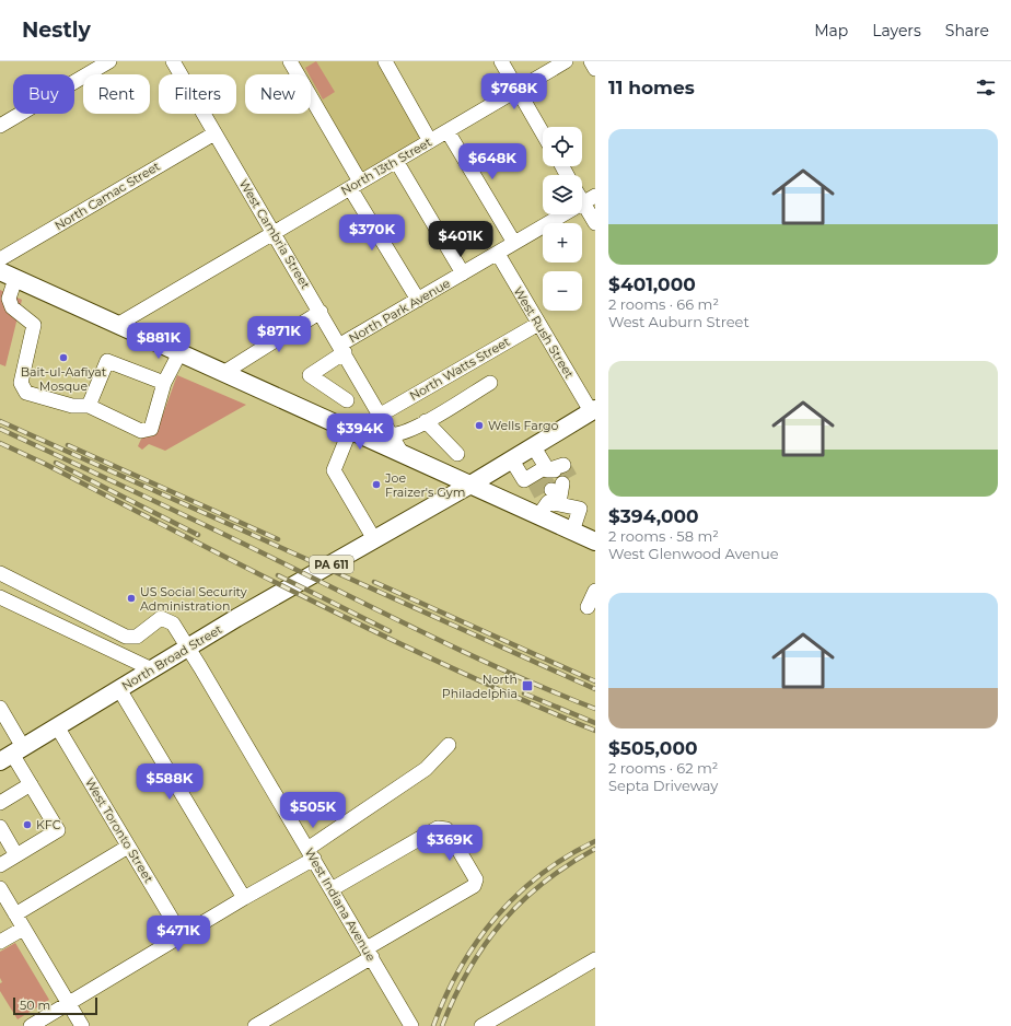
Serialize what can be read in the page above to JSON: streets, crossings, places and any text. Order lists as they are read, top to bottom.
{
  "streets": {
    "main road": ["PA 611", "North Broad Street"],
    "street": [
      "North 13th Street",
      "North Camac Street",
      "West Cambria Street",
      "North Park Avenue",
      "West Rush Street",
      "North Watts Street",
      "West Toronto Street",
      "West Indiana Avenue"
    ]
  },
  "crossings": [
    ["North 13th Street", "West Cambria Street"],
    ["North Camac Street", "West Cambria Street"],
    ["West Cambria Street", "North Park Avenue"],
    ["West Cambria Street", "North Watts Street"],
    ["North Park Avenue", "West Rush Street"],
    ["West Rush Street", "North Watts Street"],
    ["West Rush Street", "North Broad Street"],
    ["North Broad Street", "West Toronto Street"],
    ["North Broad Street", "West Indiana Avenue"]
  ],
  "places": {
    "other": [
      "Bait-ul-Aafiyat Mosque",
      "Wells Fargo",
      "Joe Fraizer's Gym",
      "US Social Security Administration",
      "KFC"
    ],
    "transit": ["North Philadelphia"]
  },
  "scale_bar": "50 m",
  "page": {
    "header": "Nestly",
    "nav": ["Map", "Layers", "Share"],
    "heading": "11 homes",
    "price": [
      "$768K",
      "$648K",
      "$370K",
      "$401K",
      "$871K",
      "$881K",
      "$394K",
      "$588K",
      "$505K",
      "$369K",
      "$471K"
    ],
    "chip": [
      "Buy",
      "Rent",
      "Filters",
      "New"
    ],
    "list": [
      {
        "name": "$401,000",
        "note": "2 rooms · 66 m² · West Auburn Street"
      },
      {
        "name": "$394,000",
        "note": "2 rooms · 58 m² · West Glenwood Avenue"
      },
      {
        "name": "$505,000",
        "note": "2 rooms · 62 m² · Septa Driveway"
      }
    ],
    "map_buttons": ["+", "−"],
    "scale": "50 m"
  }
}
